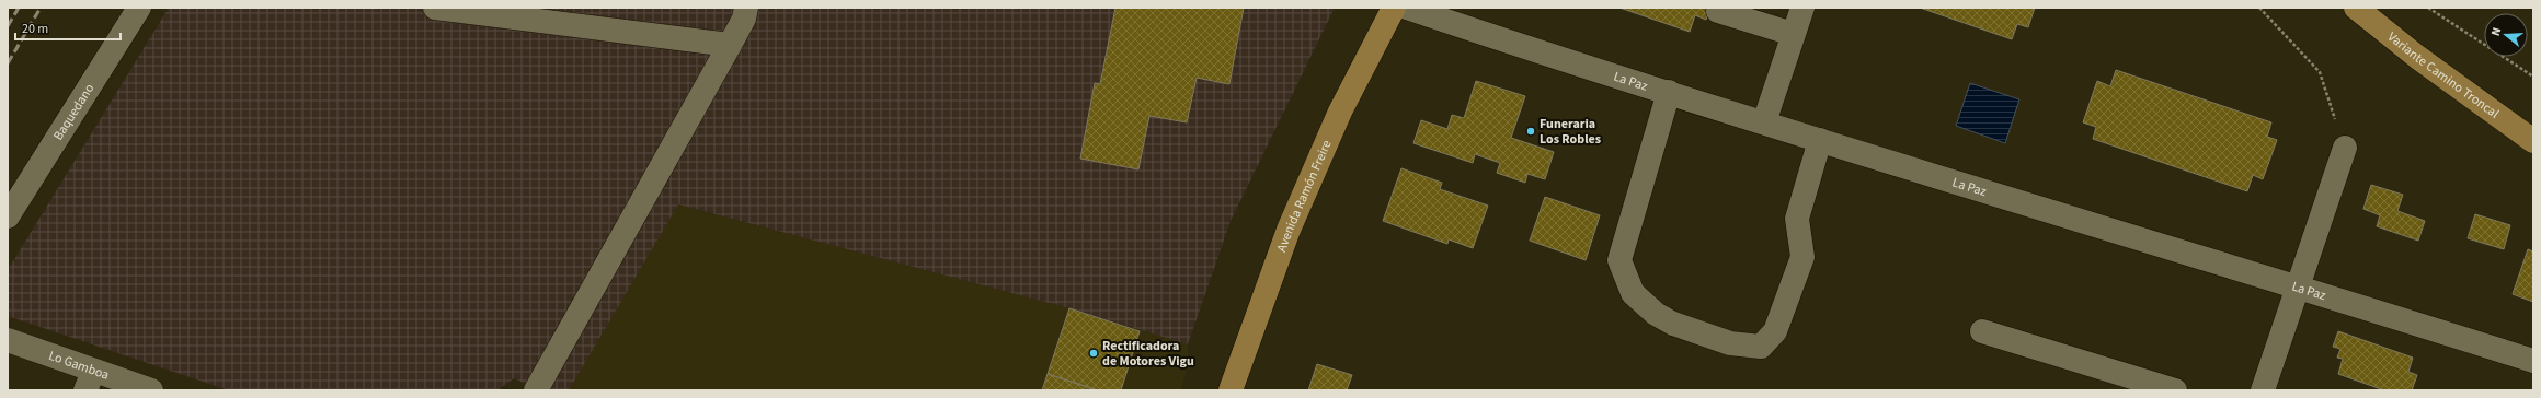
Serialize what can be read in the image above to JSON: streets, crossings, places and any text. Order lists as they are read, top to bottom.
{
  "streets": {
    "main road": ["Variante Camino Troncal", "Avenida Ramón Freire"],
    "street": ["La Paz", "Baquedano", "Lo Gamboa"]
  },
  "places": ["Funeraria Los Robles", "Rectificadora de Motores Vigu"],
  "scale_bar": "20 m",
  "north": "left"
}
